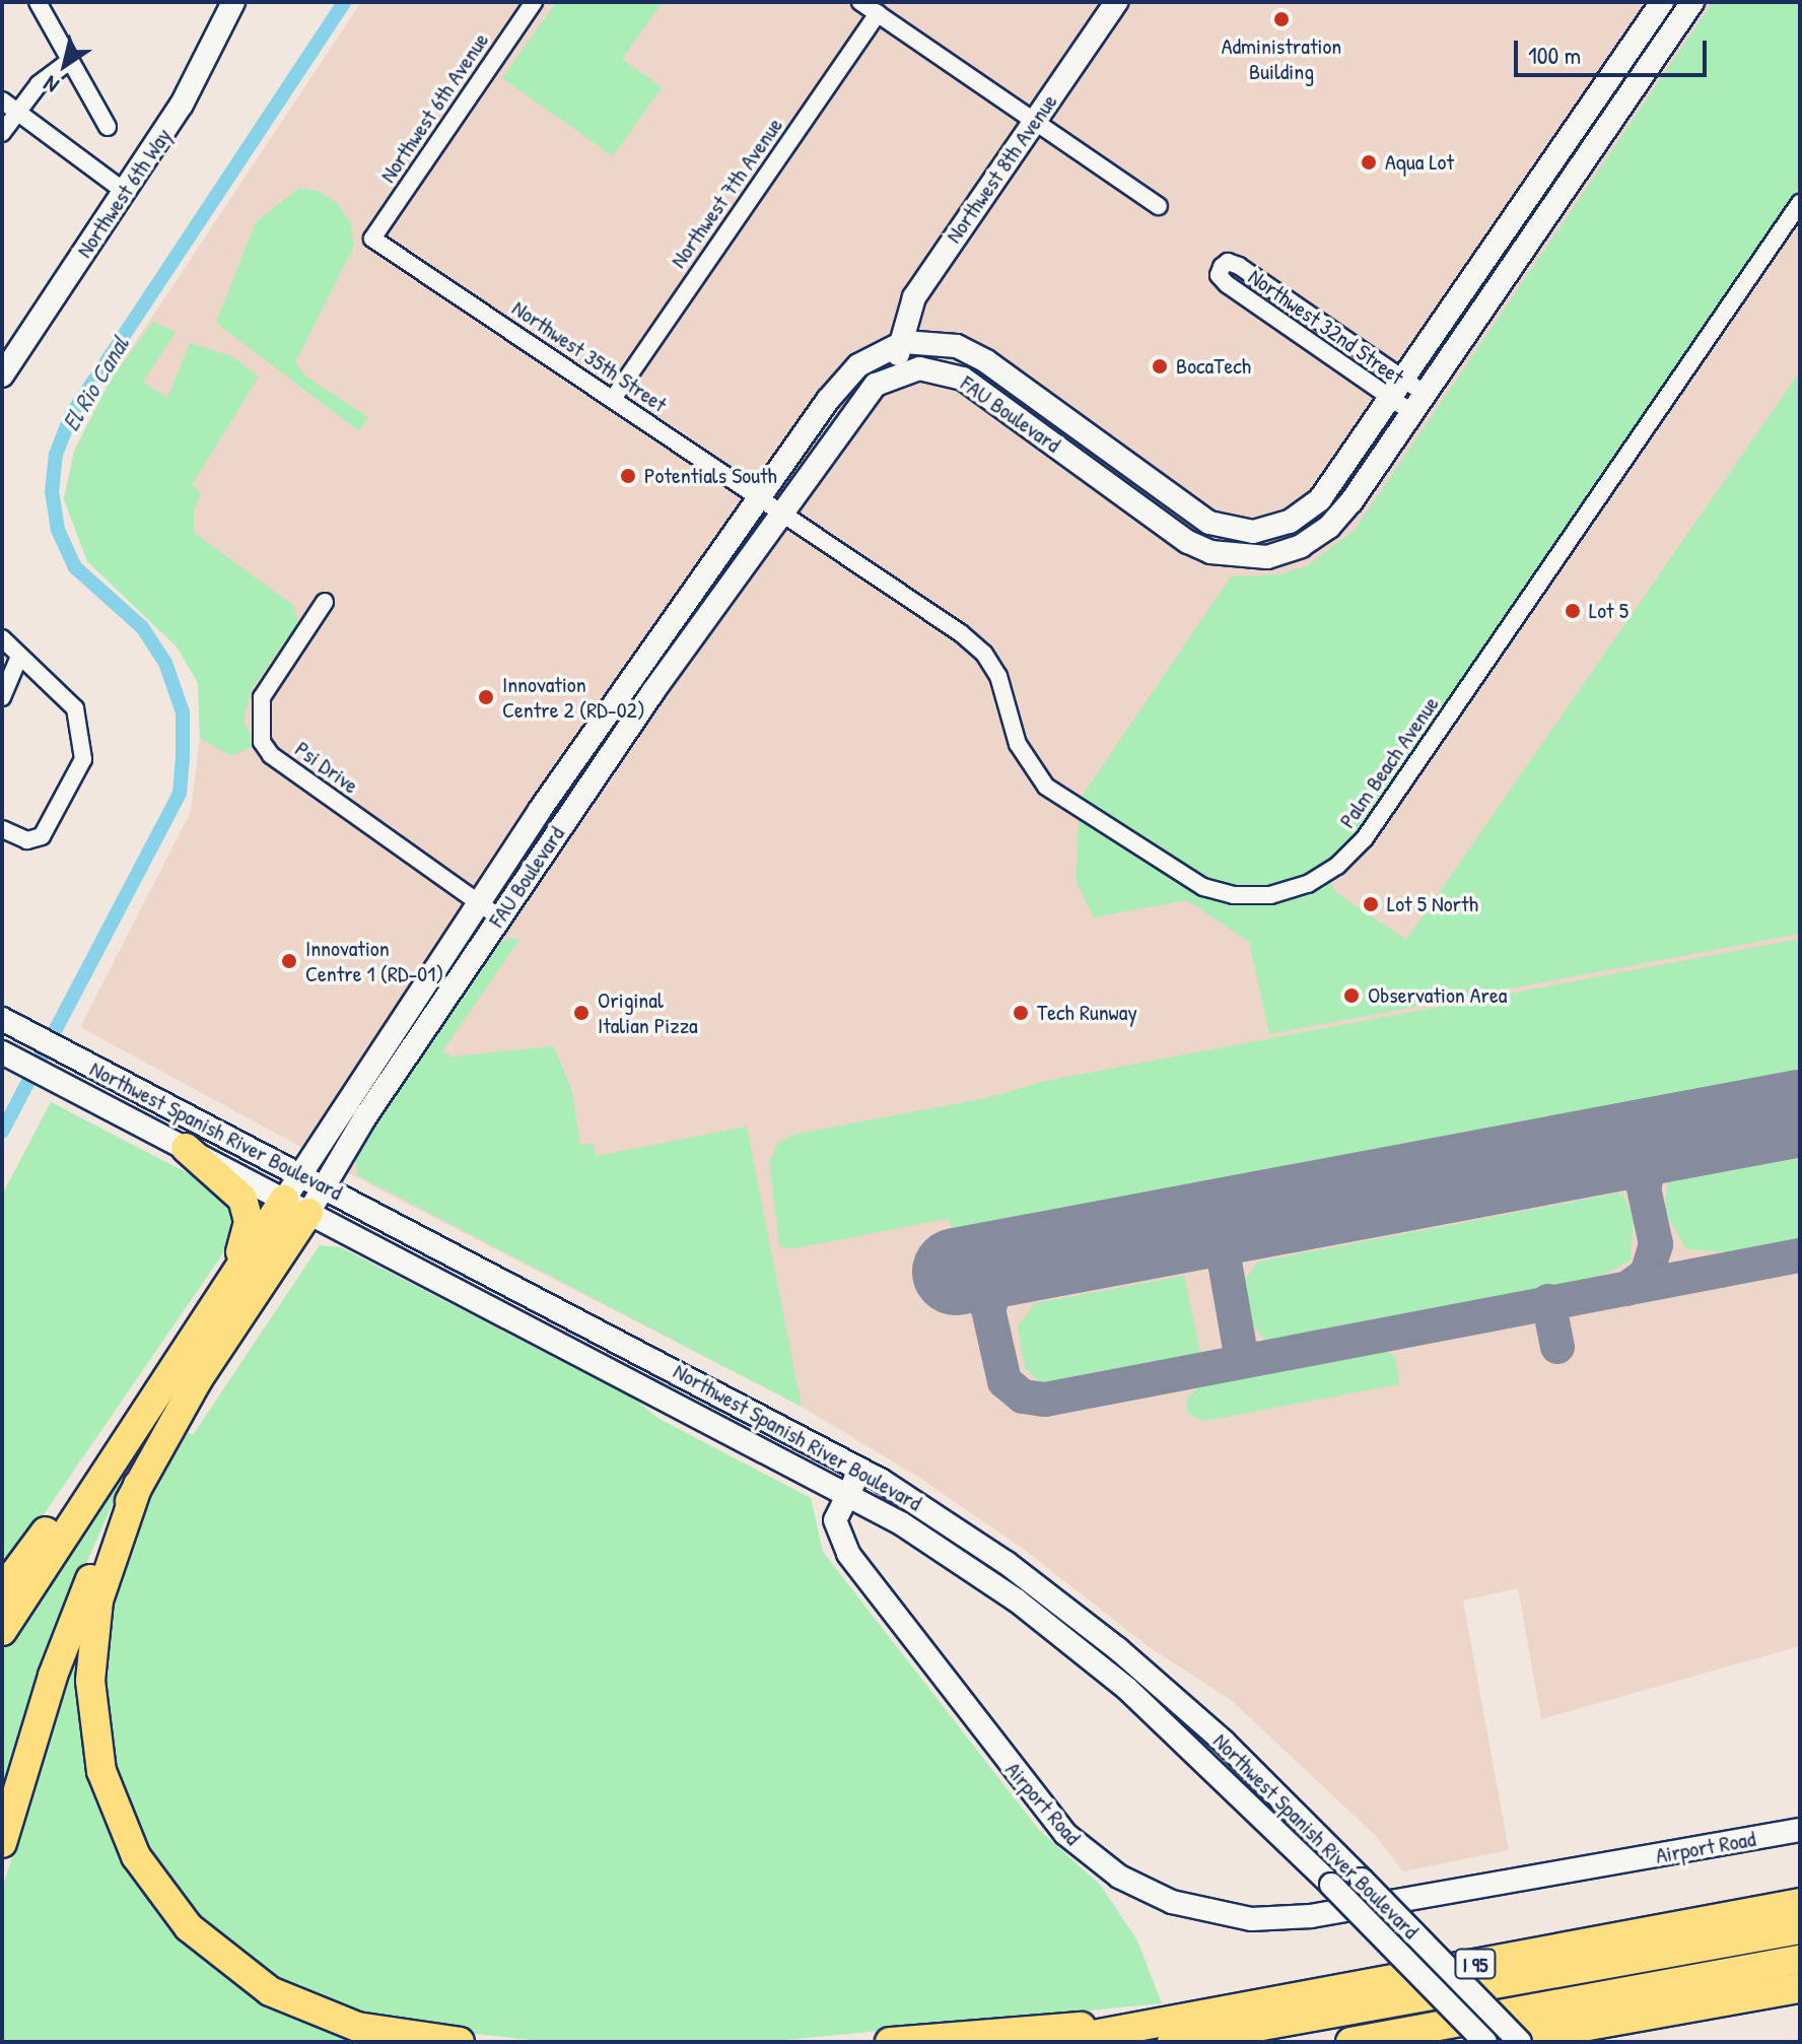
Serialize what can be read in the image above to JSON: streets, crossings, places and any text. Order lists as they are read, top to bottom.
{
  "streets": {
    "highway": ["I 95"],
    "street": [
      "Northwest 6th Avenue",
      "Northwest 8th Avenue",
      "Northwest 6th Way",
      "Northwest 7th Avenue",
      "Northwest 32nd Street",
      "Northwest 35th Street",
      "FAU Boulevard",
      "Palm Beach Avenue",
      "Psi Drive",
      "Northwest Spanish River Boulevard",
      "Airport Road"
    ]
  },
  "crossings": [
    ["Northwest 6th Avenue", "Northwest 35th Street"],
    ["Northwest 8th Avenue", "FAU Boulevard"],
    ["Northwest 7th Avenue", "Northwest 35th Street"],
    ["Northwest 32nd Street", "FAU Boulevard"],
    ["Northwest 35th Street", "FAU Boulevard"],
    ["Northwest 35th Street", "Palm Beach Avenue"],
    ["FAU Boulevard", "Palm Beach Avenue"],
    ["FAU Boulevard", "Psi Drive"],
    ["FAU Boulevard", "Northwest Spanish River Boulevard"],
    ["Northwest Spanish River Boulevard", "Airport Road"]
  ],
  "water": ["El Rio Canal"],
  "places": [
    "Administration Building",
    "Aqua Lot",
    "BocaTech",
    "Potentials South",
    "Lot 5",
    "Innovation Centre 2 (RD-02)",
    "Lot 5 North",
    "Innovation Centre 1 (RD-01)",
    "Observation Area",
    "Original Italian Pizza",
    "Tech Runway"
  ],
  "scale_bar": "100 m",
  "north": "bottom left"
}
